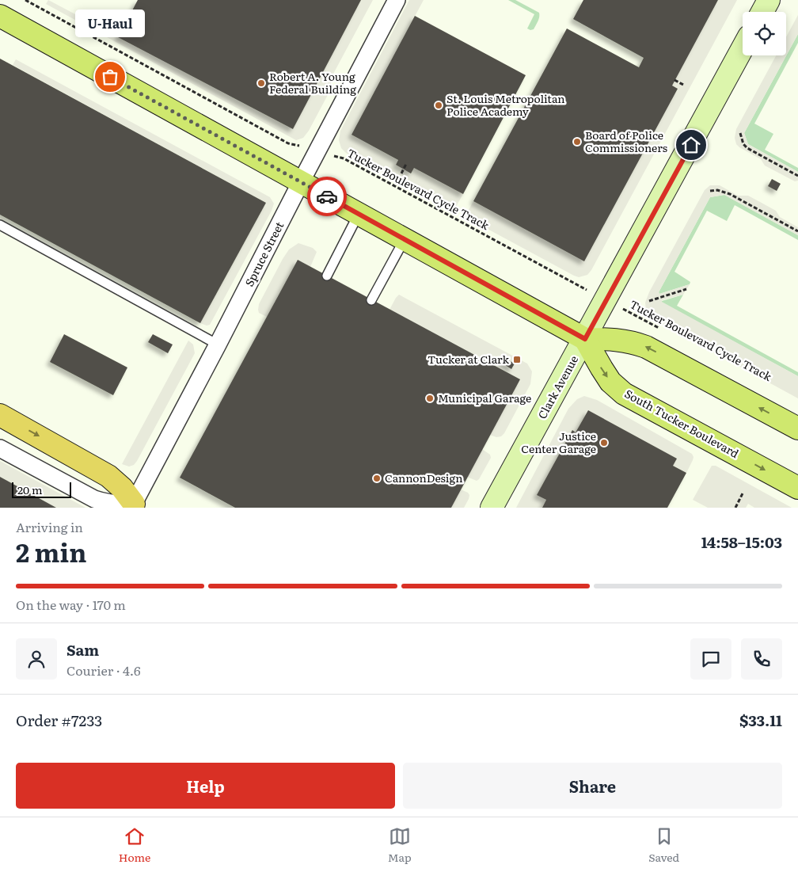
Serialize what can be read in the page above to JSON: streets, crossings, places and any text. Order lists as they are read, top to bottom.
{
  "streets": {
    "main road": ["South Tucker Boulevard"],
    "street": ["Spruce Street", "Clark Avenue"],
    "path": ["Tucker Boulevard Cycle Track"]
  },
  "crossings": [
    ["Tucker Boulevard Cycle Track", "Spruce Street"],
    ["Tucker Boulevard Cycle Track", "Clark Avenue"],
    ["Clark Avenue", "South Tucker Boulevard"]
  ],
  "places": {
    "other": [
      "U-Haul",
      "Robert A. Young Federal Building",
      "St. Louis Metropolitan Police Academy",
      "Board of Police Commissioners",
      "Municipal Garage",
      "Justice Center Garage",
      "CannonDesign"
    ],
    "transit": ["Tucker at Clark"]
  },
  "scale_bar": "20 m",
  "page": {
    "bubble": "U-Haul",
    "scale": "20 m",
    "heading": ["2 min", "Arriving in", "14:58–15:03"],
    "panel": [
      "Sam",
      "Courier · 4.6",
      "Order #7233",
      "$33.11"
    ],
    "bar": "On the way · 170 m",
    "buttons": ["Help", "Share"],
    "tabs": ["Home", "Map", "Saved"]
  }
}
